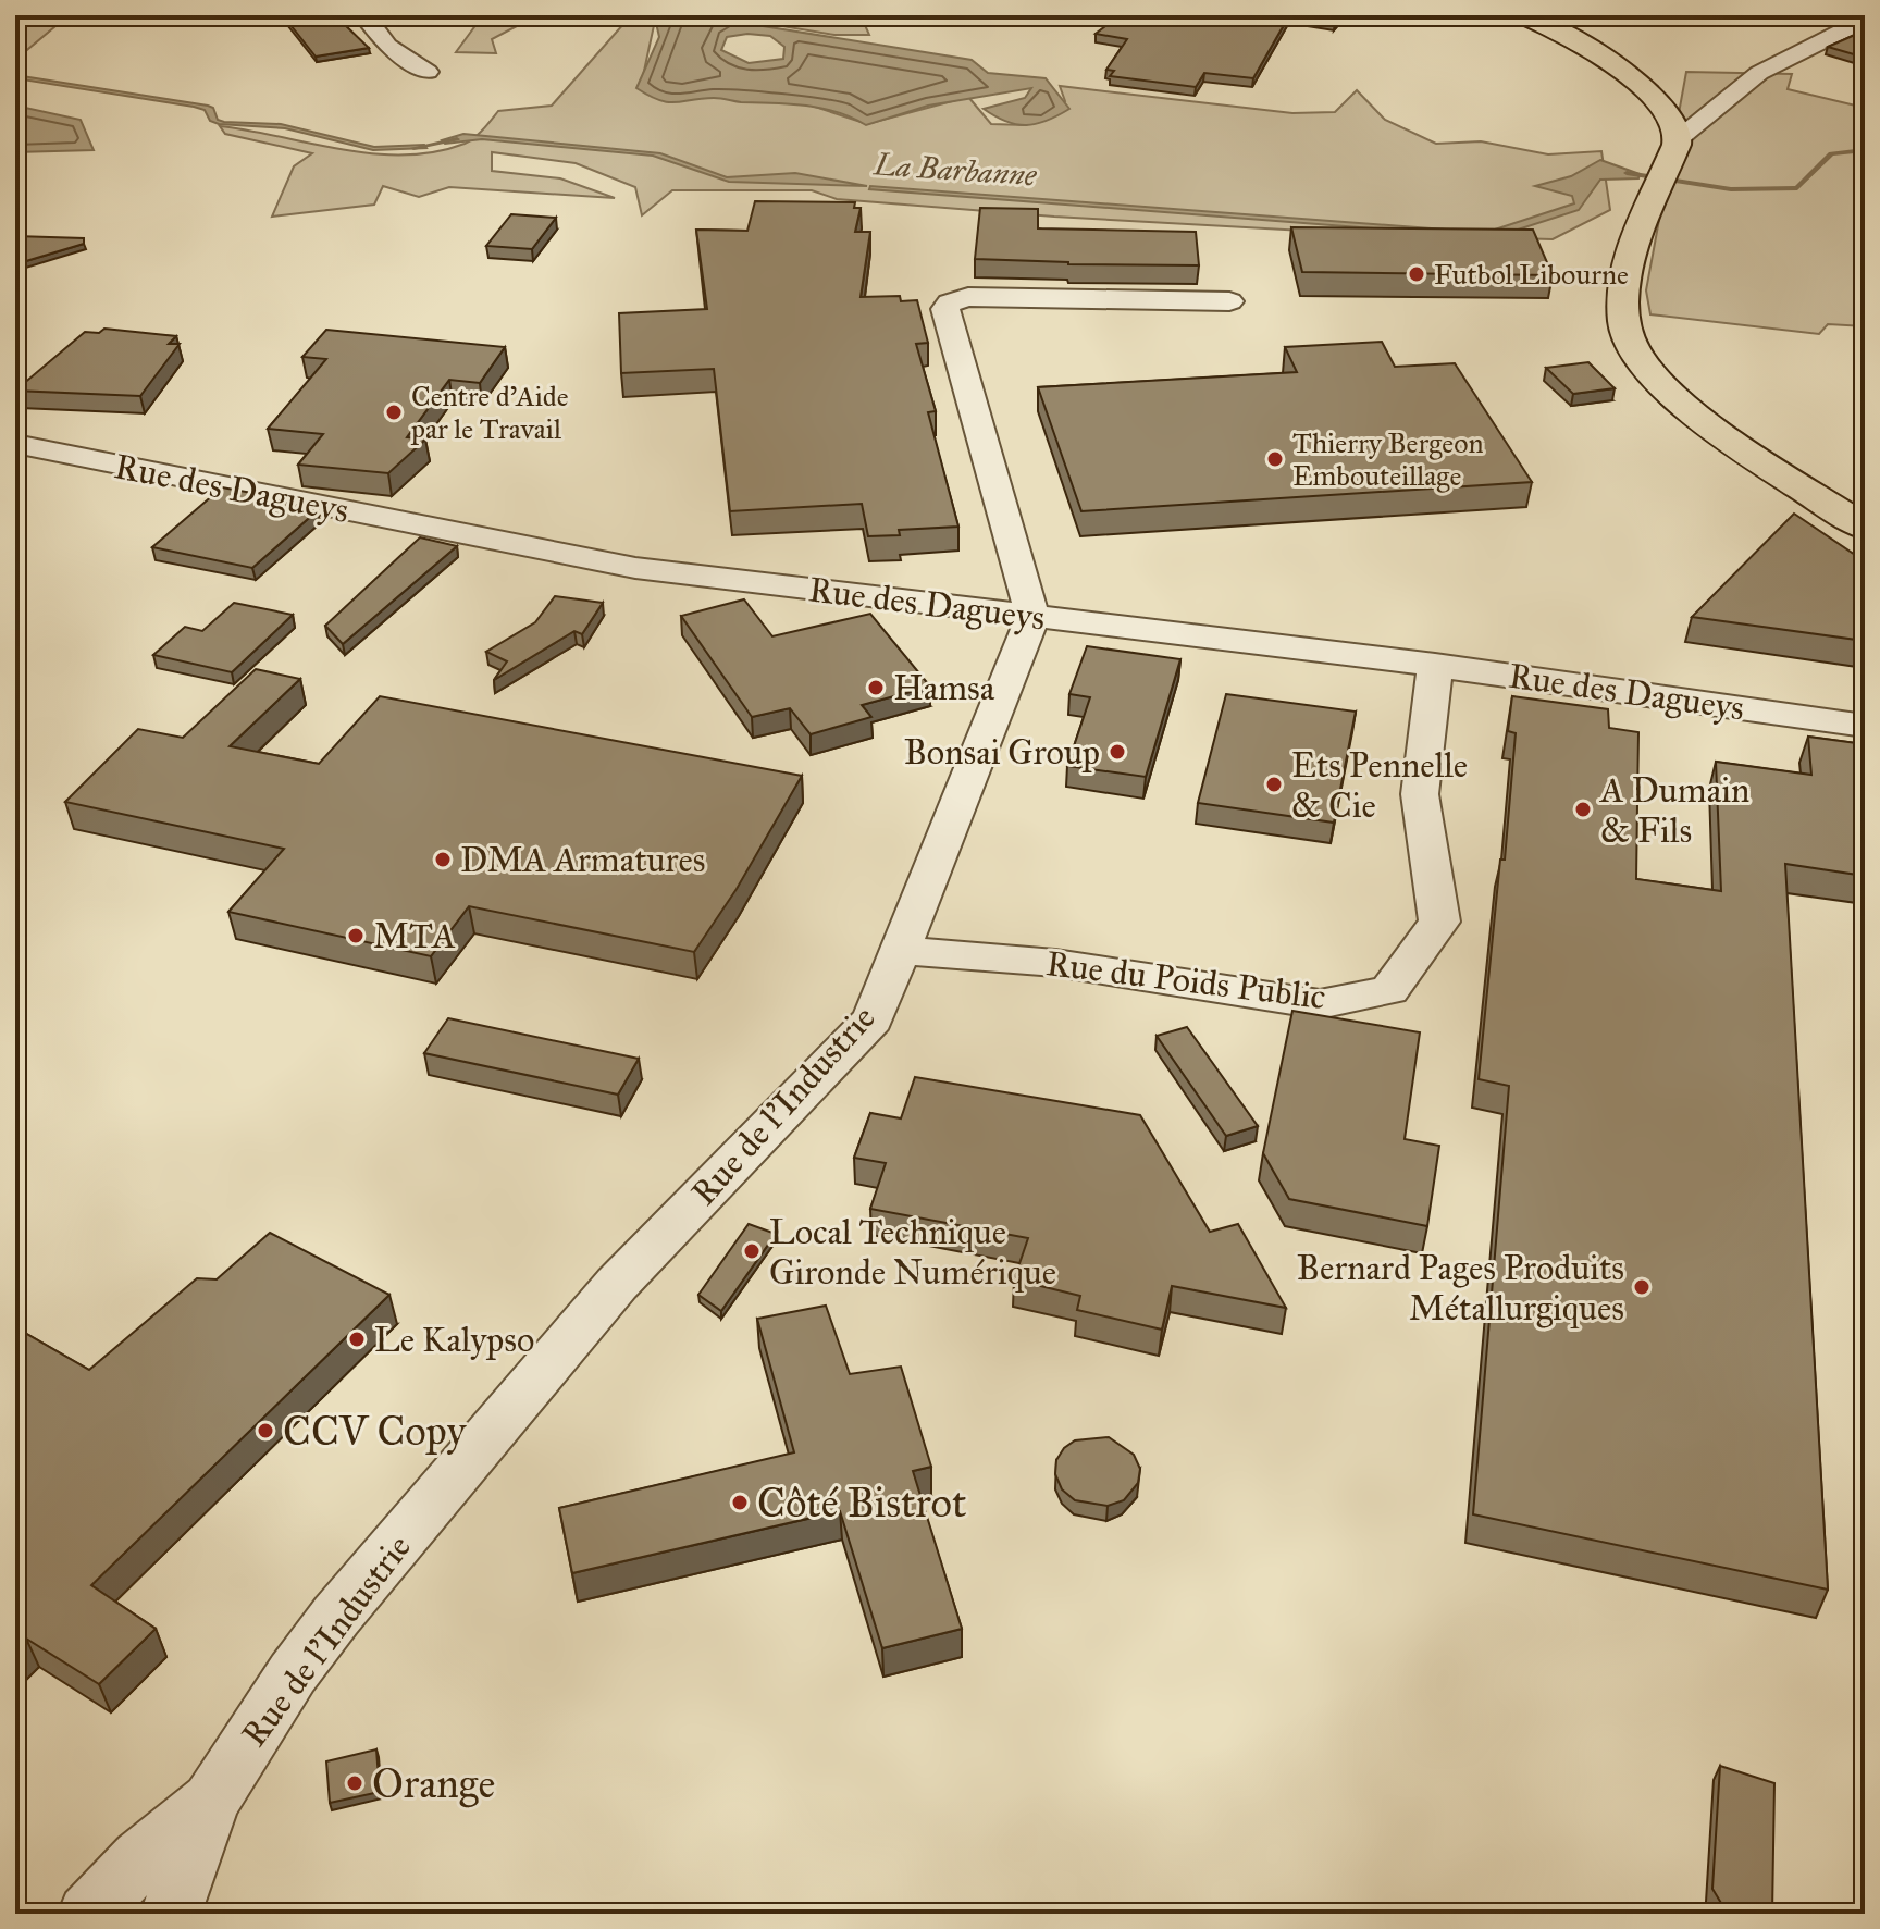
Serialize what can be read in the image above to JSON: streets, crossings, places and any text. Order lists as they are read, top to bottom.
{
  "streets": {
    "street": ["Rue des Dagueys", "Rue du Poids Public", "Rue de l'Industrie"]
  },
  "crossings": [
    ["Rue des Dagueys", "Rue du Poids Public"],
    ["Rue des Dagueys", "Rue de l'Industrie"],
    ["Rue du Poids Public", "Rue de l'Industrie"]
  ],
  "water": ["La Barbanne"],
  "places": [
    "Futbol Libourne",
    "Centre d'Aide par le Travail",
    "Thierry Bergeon Embouteillage",
    "Hamsa",
    "Bonsai Group",
    "Ets Pennelle & Cie",
    "A Dumain & Fils",
    "DMA Armatures",
    "MTA",
    "Local Technique Gironde Numérique",
    "Bernard Pages Produits Métallurgiques",
    "Le Kalypso",
    "CCV Copy",
    "Côté Bistrot",
    "Orange"
  ]
}
